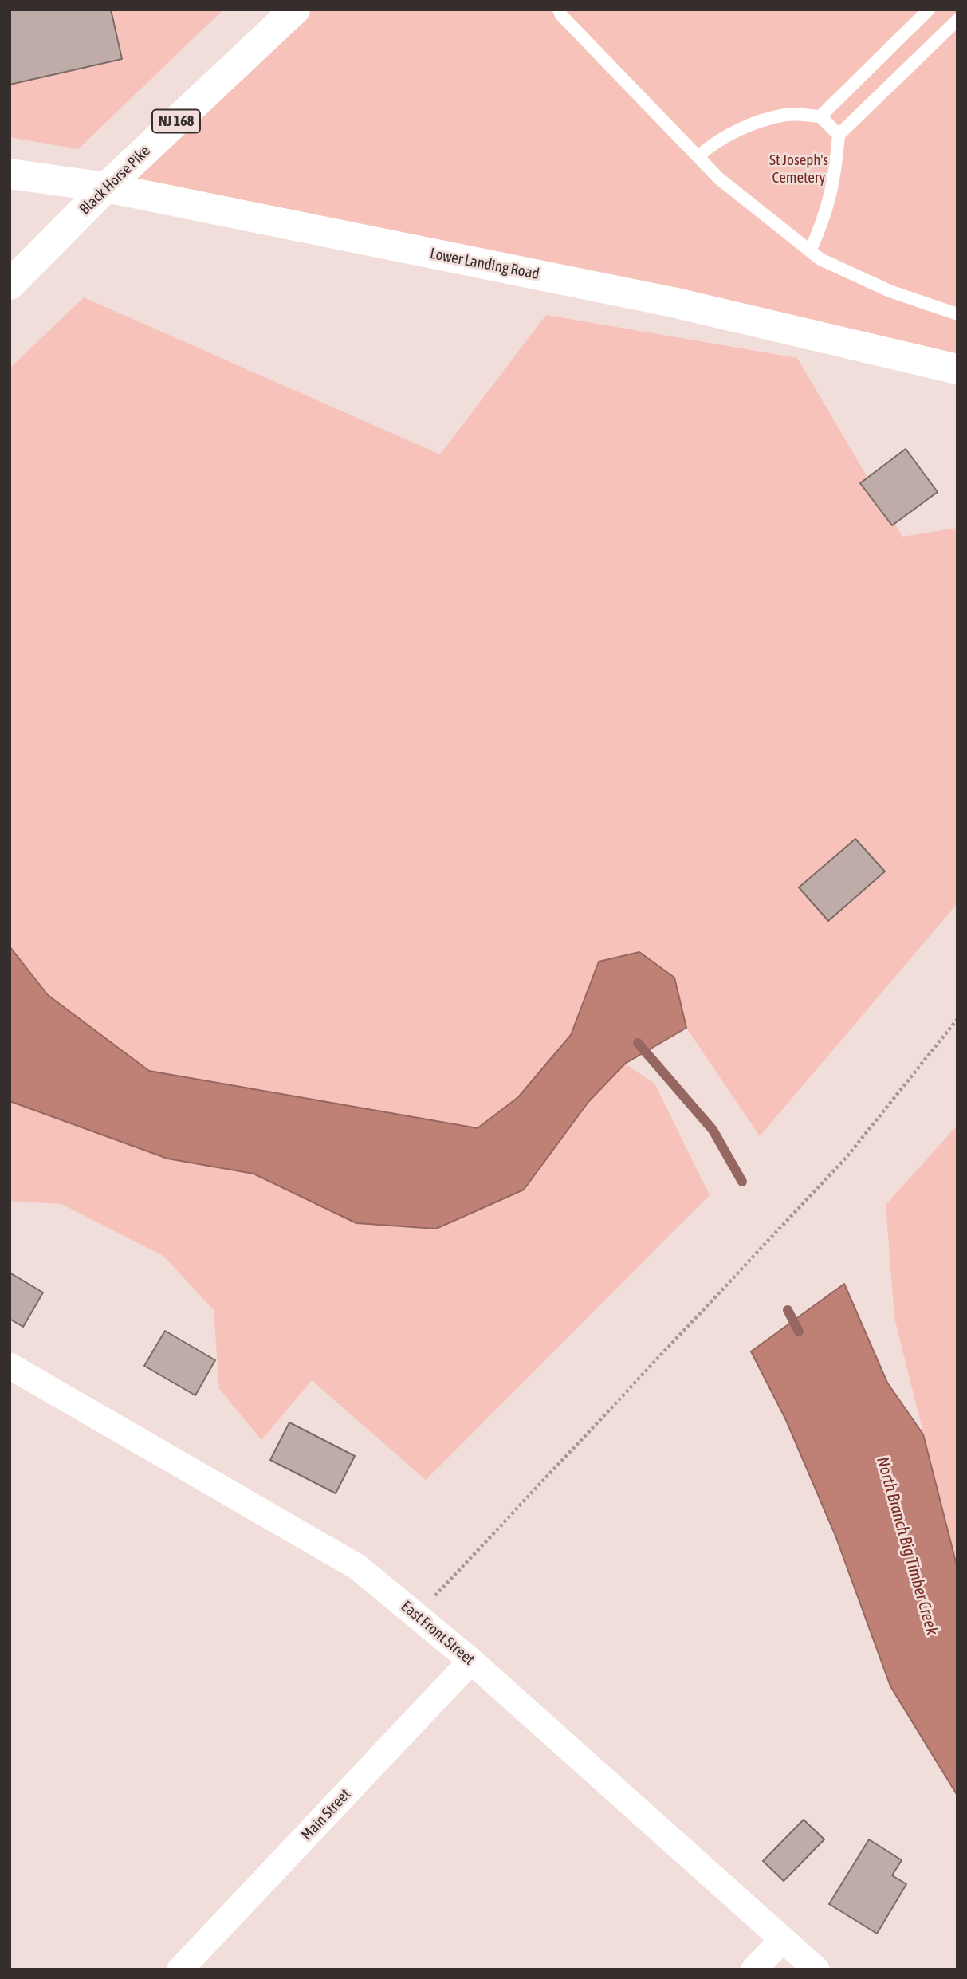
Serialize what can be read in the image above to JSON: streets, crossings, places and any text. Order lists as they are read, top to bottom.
{
  "streets": {
    "main road": ["NJ 168", "Black Horse Pike", "Lower Landing Road"],
    "street": ["East Front Street", "Main Street"]
  },
  "crossings": [
    ["Black Horse Pike", "Lower Landing Road"],
    ["East Front Street", "Main Street"]
  ],
  "water": ["North Branch Big Timber Creek"],
  "parks": ["St Joseph's Cemetery"]
}
